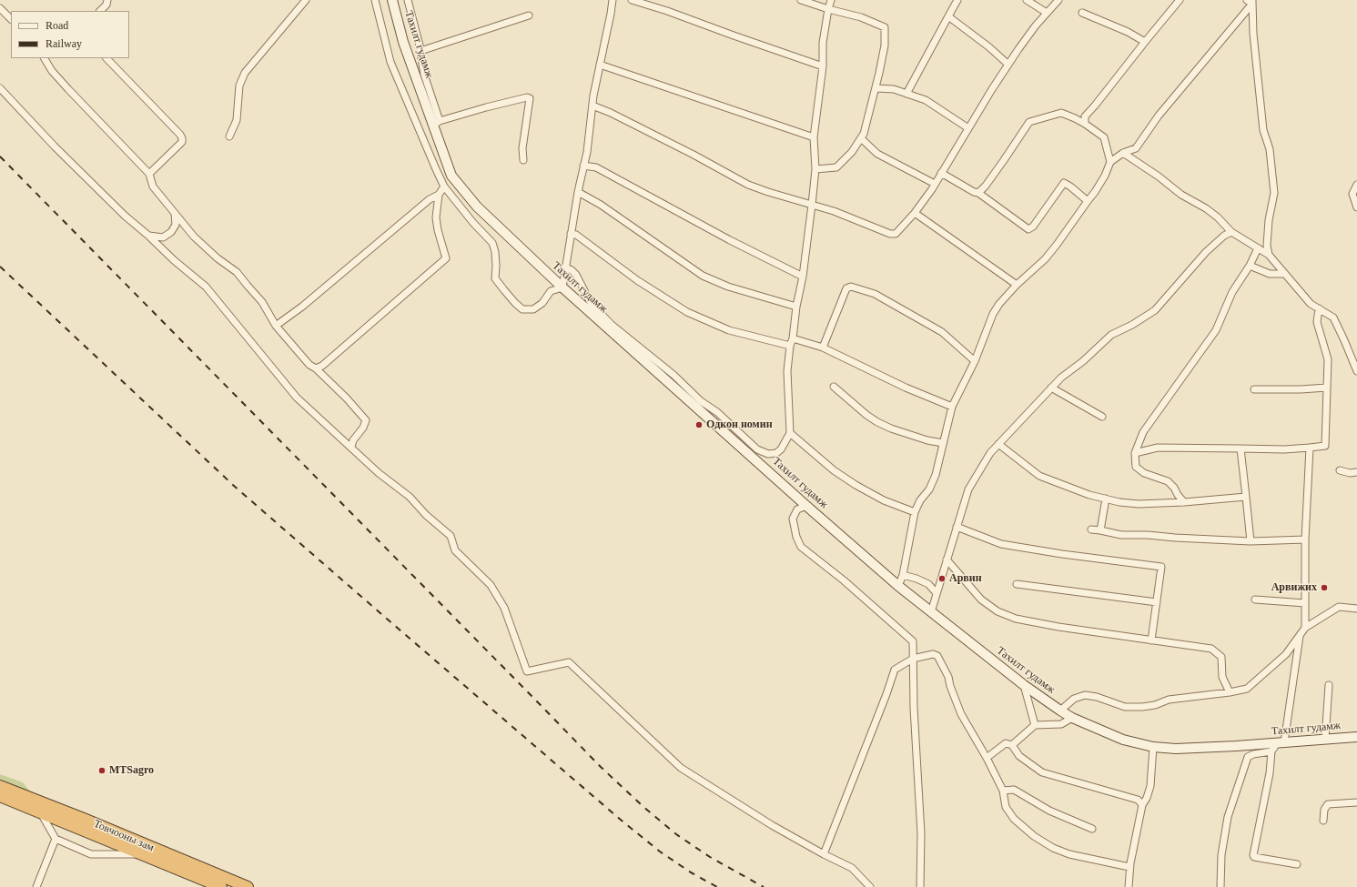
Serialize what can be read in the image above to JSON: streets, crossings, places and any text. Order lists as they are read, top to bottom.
{
  "streets": {
    "highway": ["Товчооны зам"],
    "main road": ["Тахилт гудамж"]
  },
  "places": [
    "Одкон номин",
    "Арвин",
    "Арвижих",
    "MTSagro"
  ],
  "legend": ["Road", "Railway"]
}
